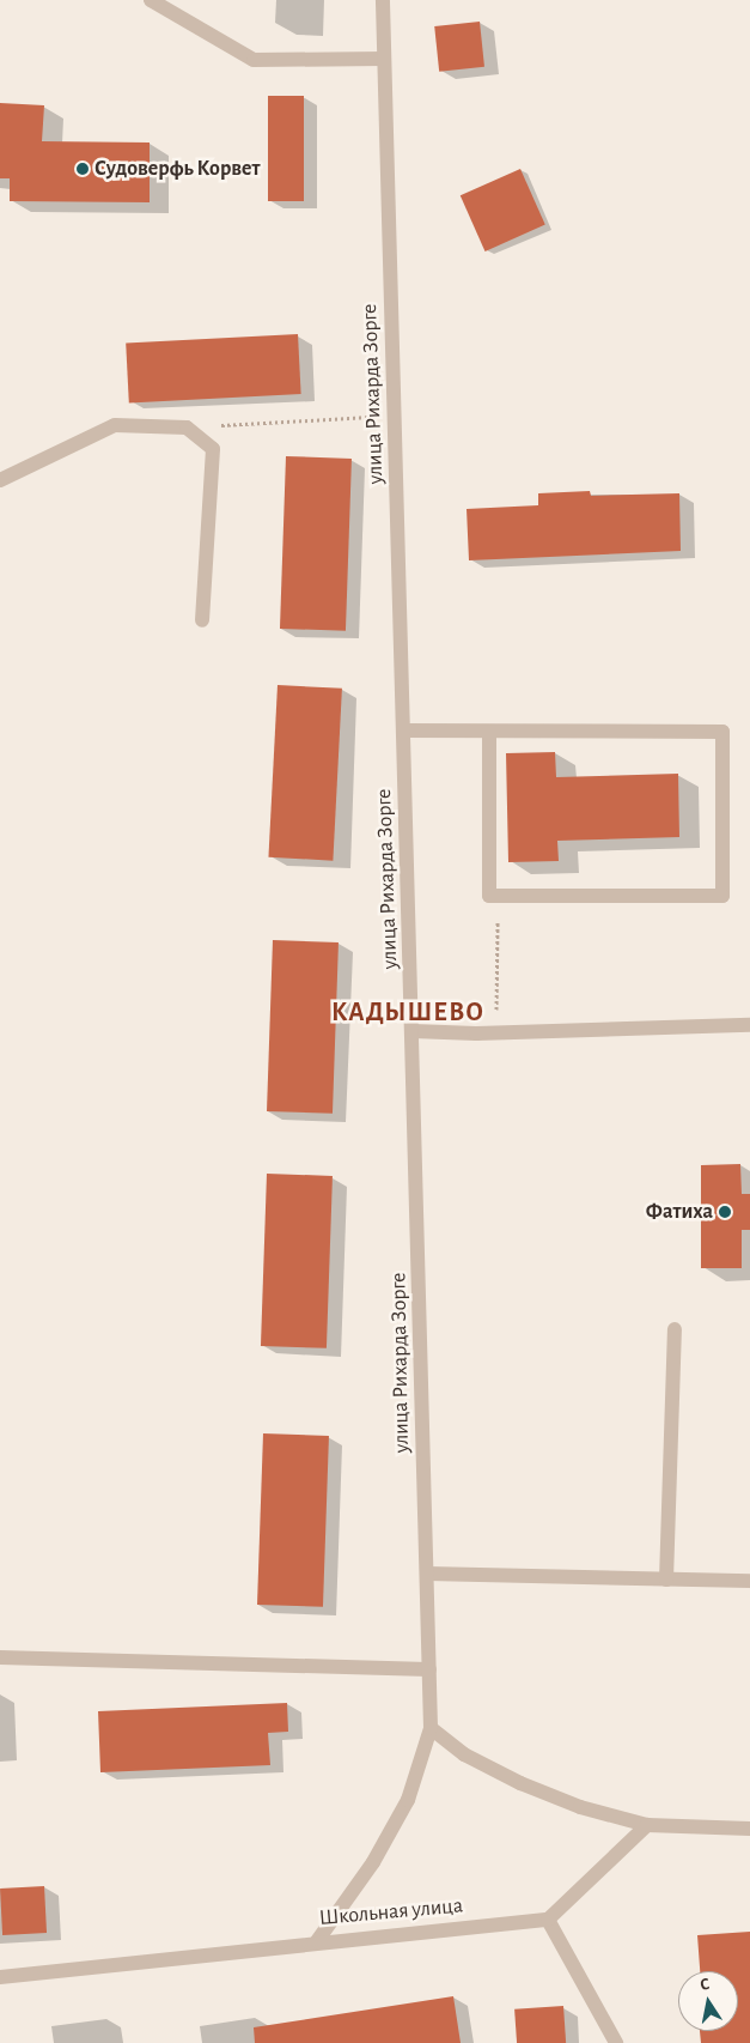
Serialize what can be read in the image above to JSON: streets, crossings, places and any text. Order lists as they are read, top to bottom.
{
  "streets": {
    "street": ["улица Рихарда Зорге", "Школьная улица"]
  },
  "crossings": [
    ["улица Рихарда Зорге", "Школьная улица"]
  ],
  "districts": ["КАДЫШЕВО"],
  "places": ["Судоверфь Корвет", "Фатиха"],
  "north": "top"
}
